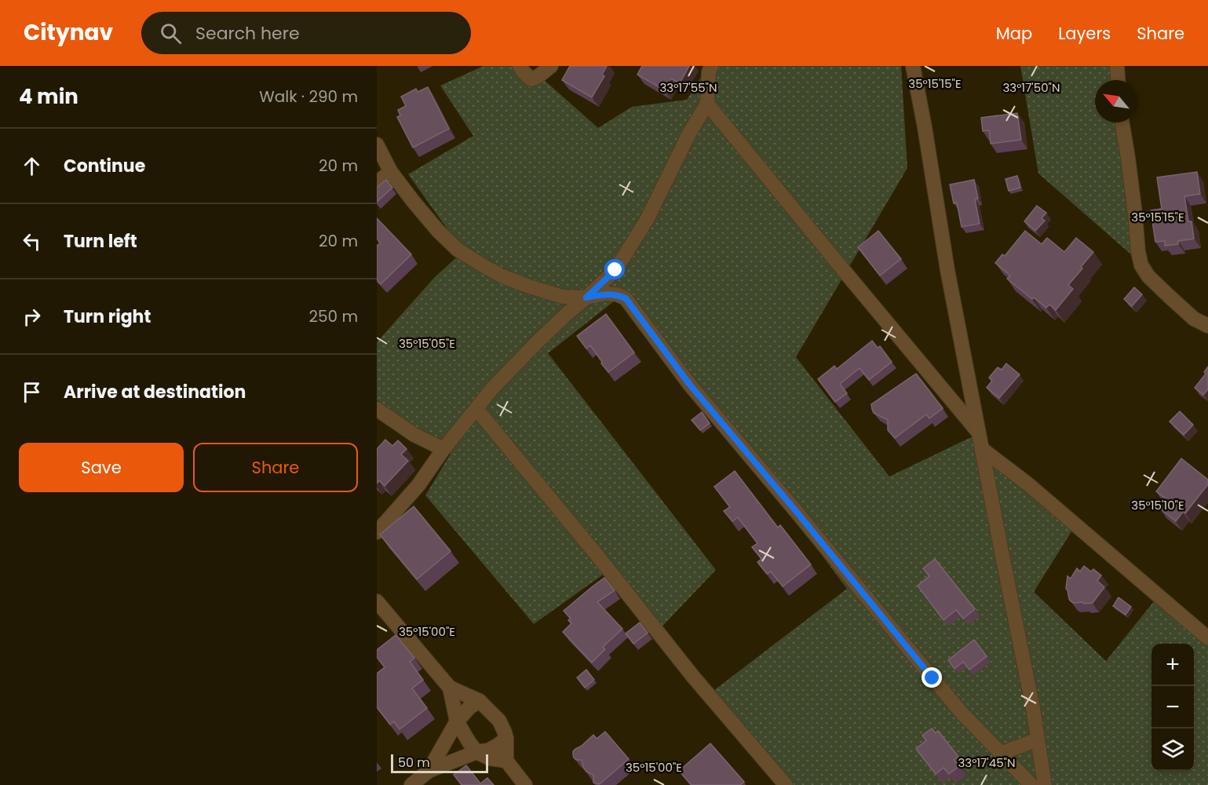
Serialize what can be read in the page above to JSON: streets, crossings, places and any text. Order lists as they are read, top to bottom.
{
  "scale_bar": "50 m",
  "north": "top left",
  "page": {
    "header": "Citynav",
    "search": "Search here",
    "nav": ["Map", "Layers", "Share"],
    "heading": ["4 min", "Walk · 290 m"],
    "list": [
      ["Continue", "20 m"],
      ["Turn left", "20 m"],
      ["Turn right", "250 m"],
      "Arrive at destination"
    ],
    "buttons": ["Save", "Share"],
    "map_buttons": ["+", "−"],
    "scale": "50 m"
  },
  "coordinates": [
    "35°15'15\"E",
    "33°17'55\"N",
    "33°17'50\"N",
    "35°15'05\"E",
    "35°15'10\"E",
    "35°15'00\"E",
    "33°17'45\"N"
  ]
}
